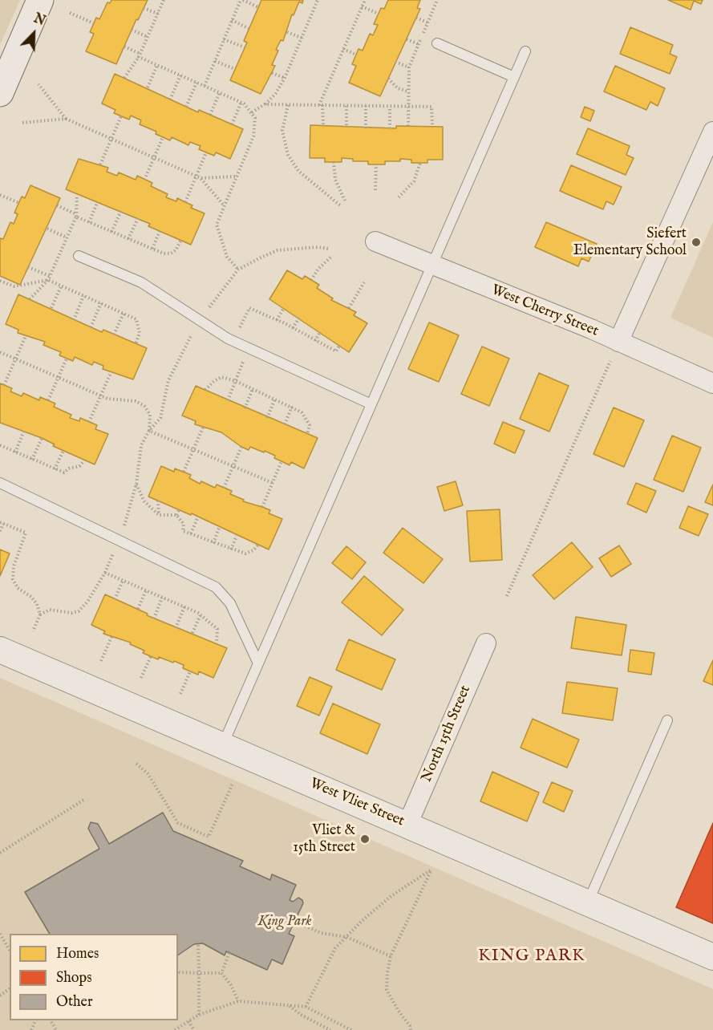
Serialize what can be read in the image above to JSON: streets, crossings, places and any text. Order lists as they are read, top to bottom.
{
  "streets": {
    "street": ["West Cherry Street", "North 15th Street", "West Vliet Street"]
  },
  "crossings": [
    ["North 15th Street", "West Vliet Street"]
  ],
  "districts": ["KING PARK"],
  "parks": ["King Park"],
  "places": ["Siefert Elementary School", "Vliet & 15th Street"],
  "legend": ["Homes", "Shops", "Other"],
  "north": "top right"
}
